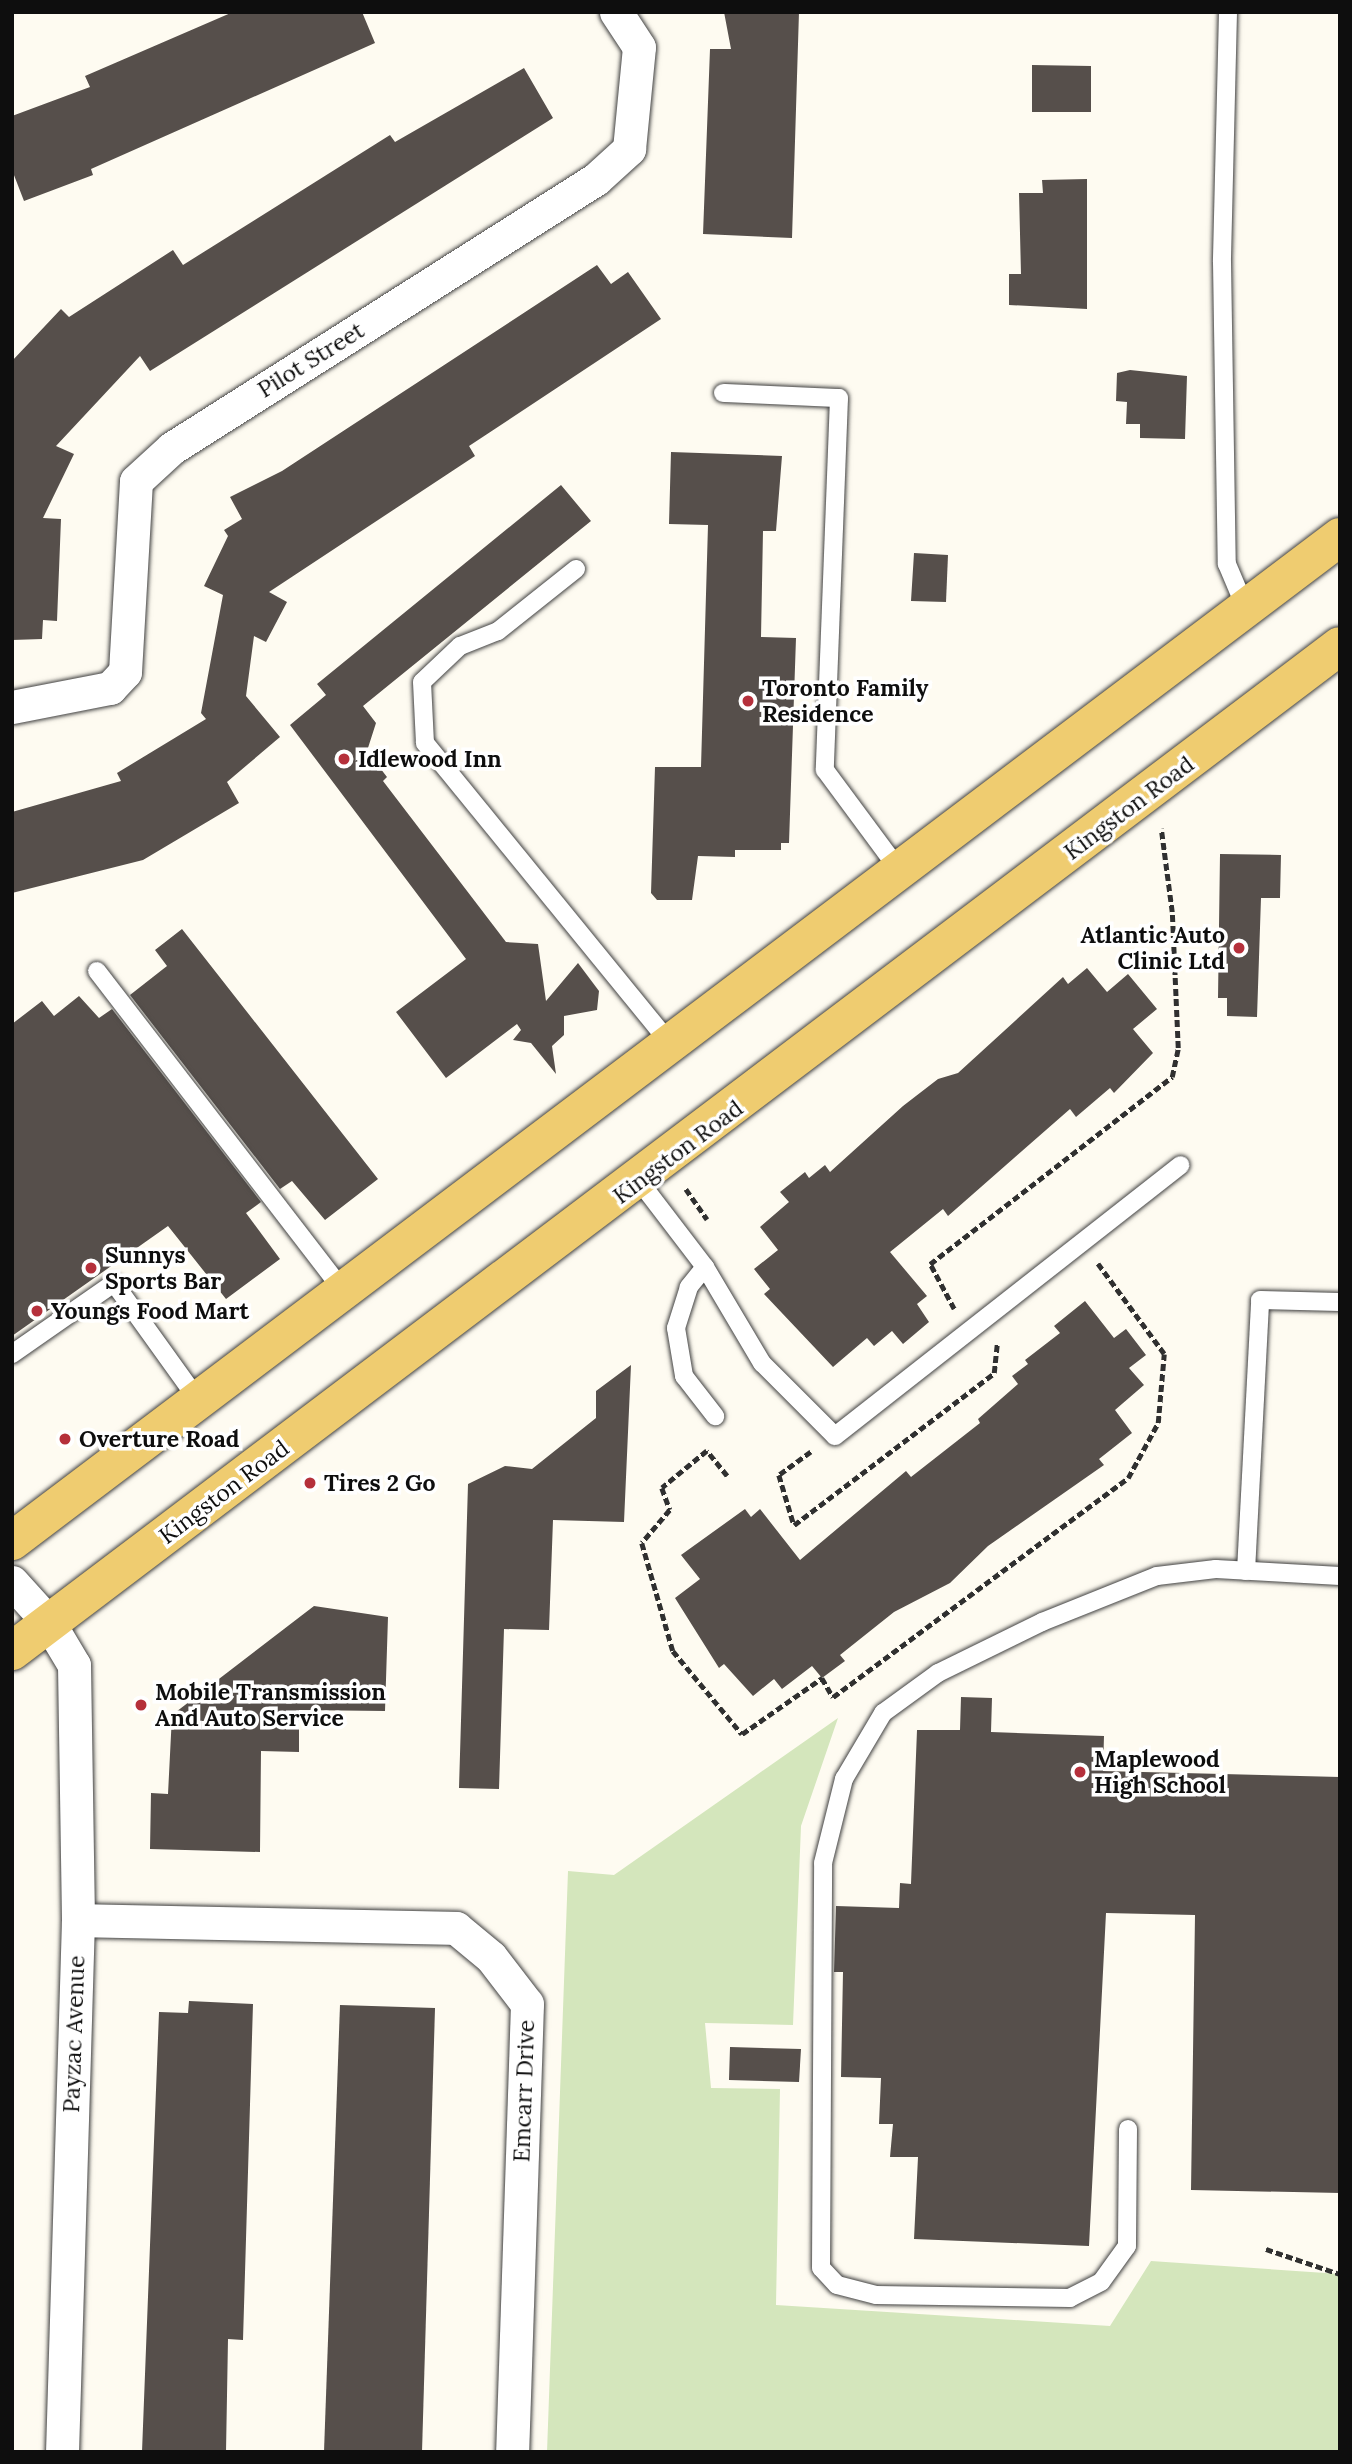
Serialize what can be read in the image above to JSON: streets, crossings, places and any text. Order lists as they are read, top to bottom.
{
  "streets": {
    "main road": ["Kingston Road"],
    "street": ["Pilot Street", "Payzac Avenue", "Emcarr Drive"]
  },
  "crossings": [
    ["Kingston Road", "Payzac Avenue"],
    ["Payzac Avenue", "Emcarr Drive"]
  ],
  "places": [
    "Toronto Family Residence",
    "Idlewood Inn",
    "Atlantic Auto Clinic Ltd",
    "Sunnys Sports Bar",
    "Youngs Food Mart",
    "Overture Road",
    "Tires 2 Go",
    "Mobile Transmission And Auto Service",
    "Maplewood High School"
  ]
}
